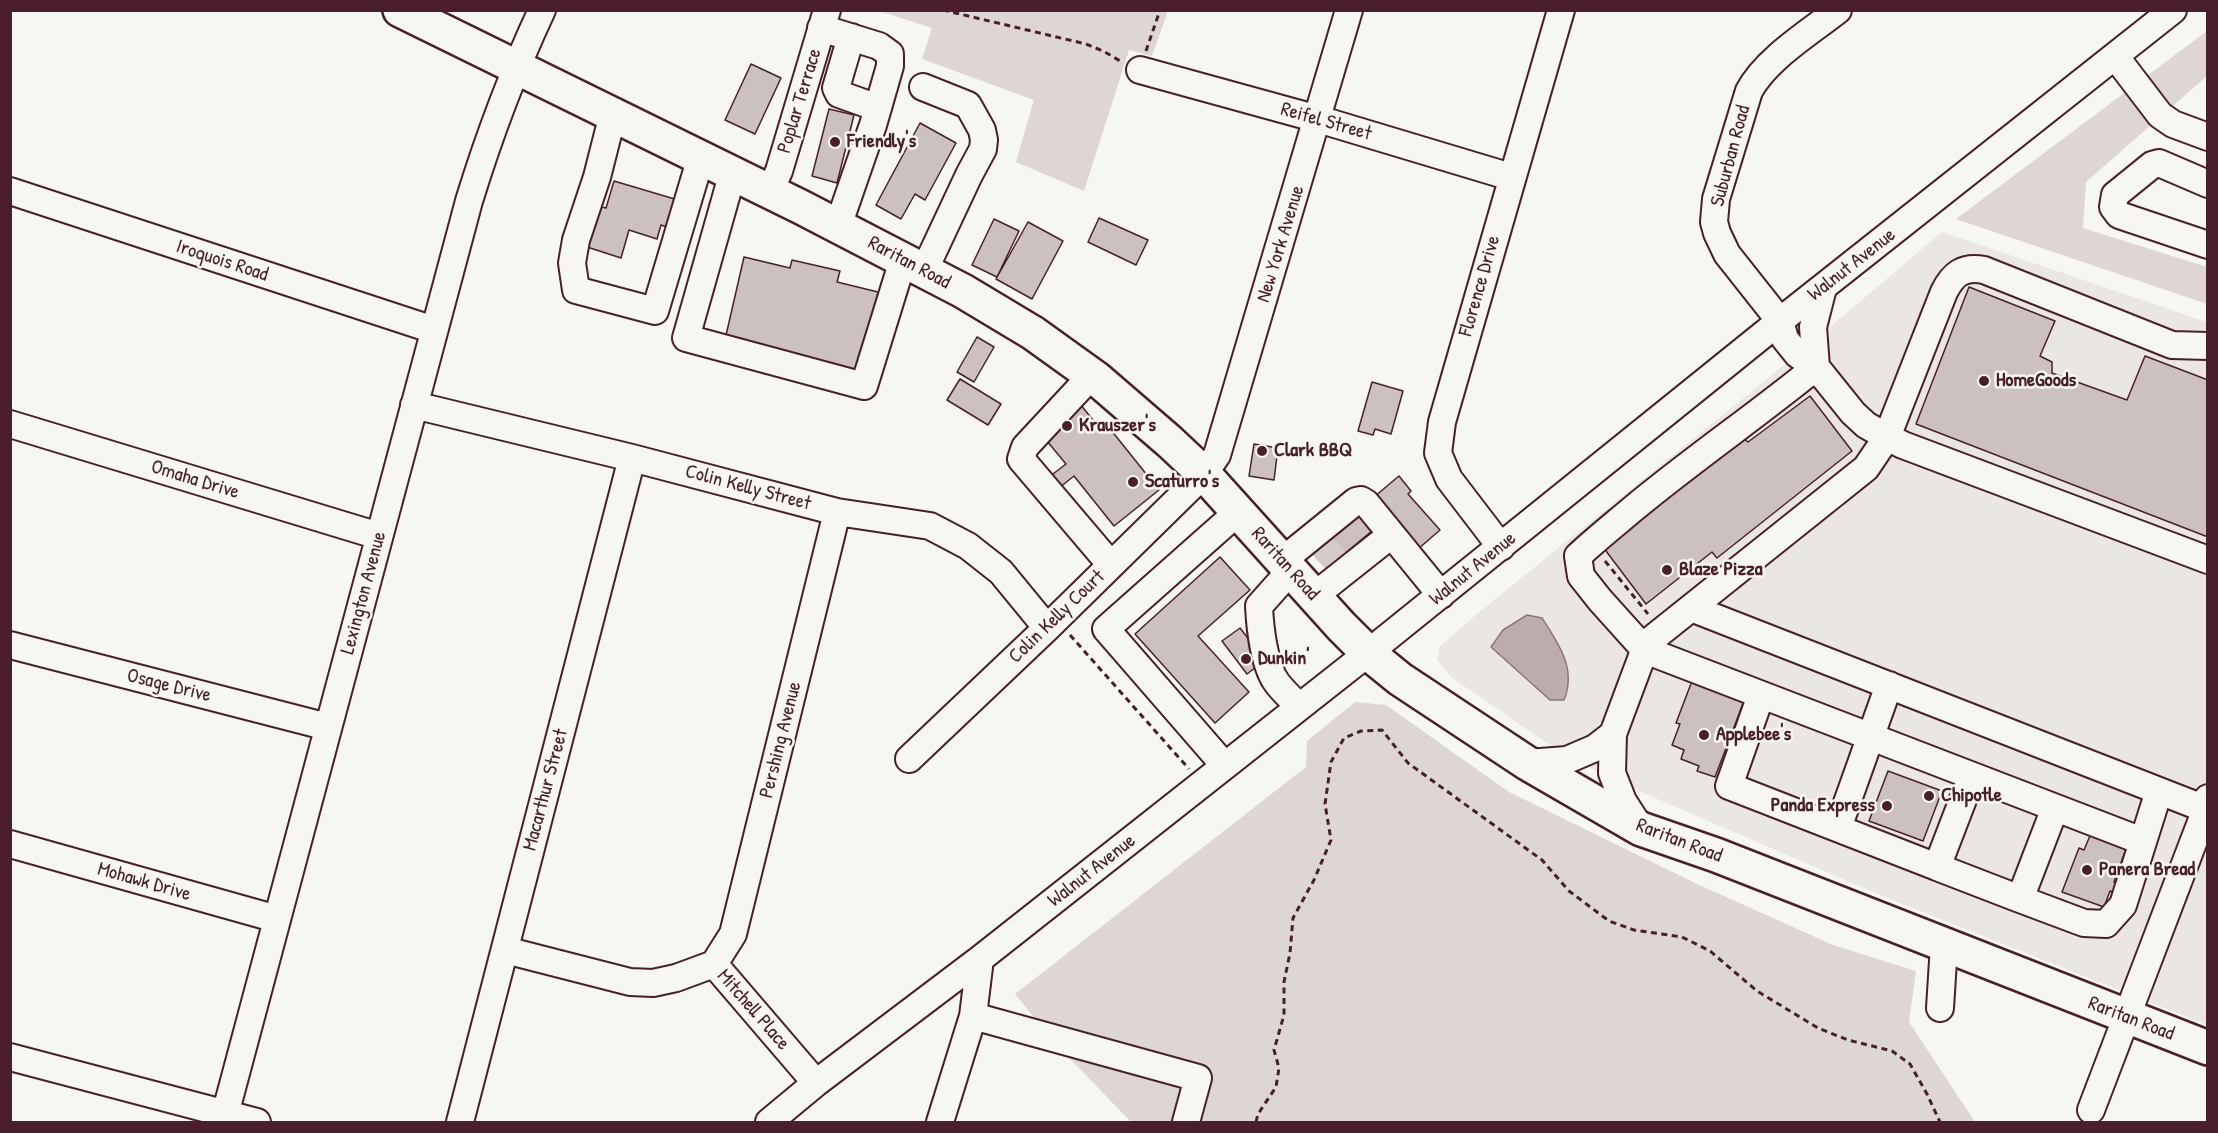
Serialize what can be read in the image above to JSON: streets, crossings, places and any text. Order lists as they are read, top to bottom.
{
  "streets": {
    "main road": ["Raritan Road"],
    "street": [
      "Poplar Terrace",
      "Reifel Street",
      "Suburban Road",
      "New York Avenue",
      "Iroquois Road",
      "Walnut Avenue",
      "Florence Drive",
      "Omaha Drive",
      "Colin Kelly Street",
      "Lexington Avenue",
      "Colin Kelly Court",
      "Osage Drive",
      "Pershing Avenue",
      "Macarthur Street",
      "Mohawk Drive",
      "Mitchell Place"
    ]
  },
  "crossings": [
    ["Poplar Terrace", "Raritan Road"],
    ["Reifel Street", "New York Avenue"],
    ["Reifel Street", "Florence Drive"],
    ["Suburban Road", "Walnut Avenue"],
    ["New York Avenue", "Raritan Road"],
    ["New York Avenue", "Colin Kelly Court"],
    ["Iroquois Road", "Lexington Avenue"],
    ["Raritan Road", "Walnut Avenue"],
    ["Raritan Road", "Lexington Avenue"],
    ["Raritan Road", "Colin Kelly Court"],
    ["Walnut Avenue", "Florence Drive"],
    ["Walnut Avenue", "Mitchell Place"],
    ["Omaha Drive", "Lexington Avenue"],
    ["Colin Kelly Street", "Lexington Avenue"],
    ["Colin Kelly Street", "Colin Kelly Court"],
    ["Colin Kelly Street", "Pershing Avenue"],
    ["Colin Kelly Street", "Macarthur Street"],
    ["Lexington Avenue", "Osage Drive"],
    ["Lexington Avenue", "Mohawk Drive"],
    ["Pershing Avenue", "Mitchell Place"],
    ["Macarthur Street", "Mitchell Place"]
  ],
  "places": [
    "Friendly's",
    "HomeGoods",
    "Krauszer's",
    "Clark BBQ",
    "Scaturro's",
    "Blaze Pizza",
    "Dunkin'",
    "Applebee's",
    "Chipotle",
    "Panda Express",
    "Panera Bread"
  ]
}
